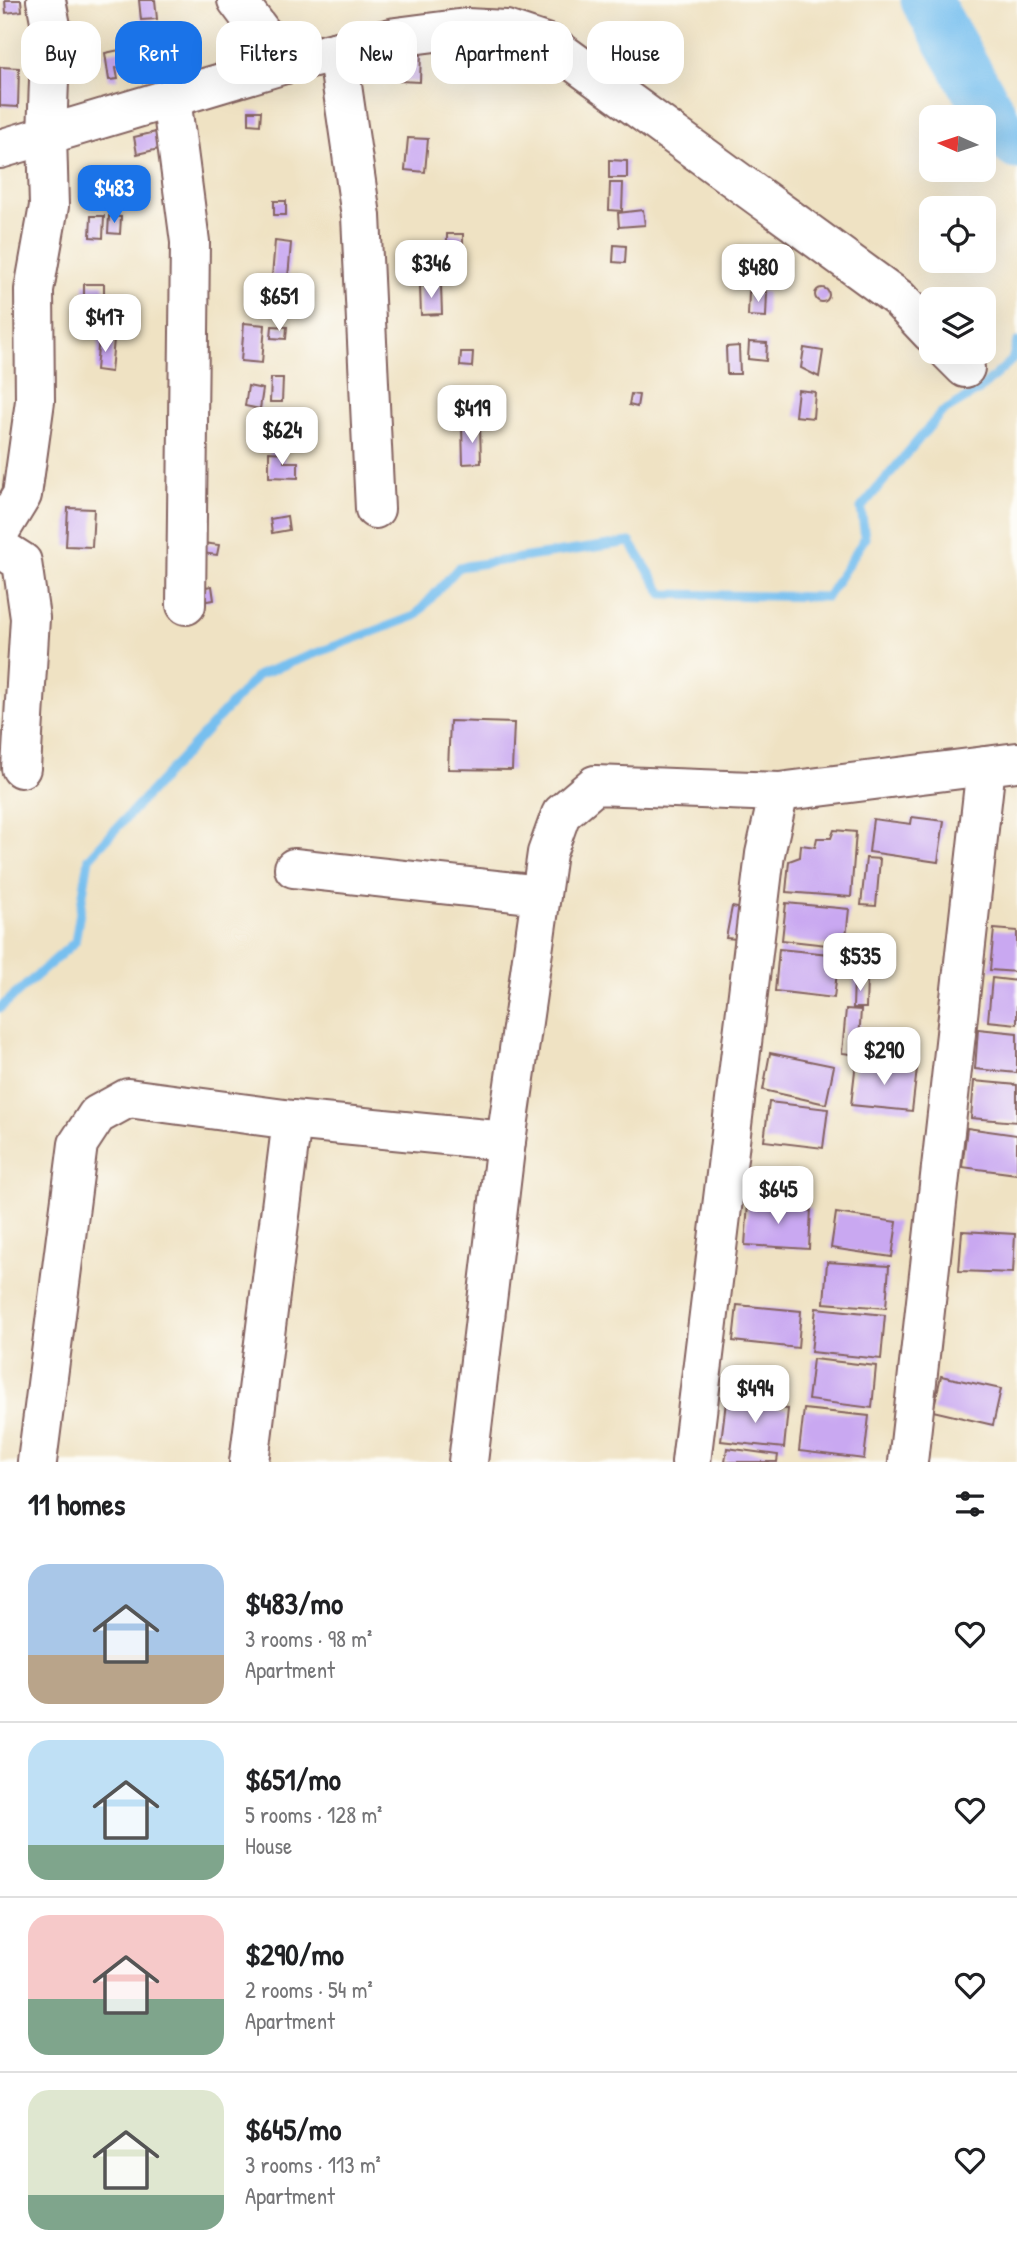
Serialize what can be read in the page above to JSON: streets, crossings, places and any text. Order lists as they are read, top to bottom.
{
  "north": "left",
  "page": {
    "chip": [
      "Buy",
      "Rent",
      "Filters",
      "New",
      "Apartment",
      "House"
    ],
    "price": [
      "$483",
      "$346",
      "$480",
      "$651",
      "$417",
      "$419",
      "$624",
      "$535",
      "$290",
      "$645",
      "$494"
    ],
    "heading": "11 homes",
    "list": [
      {
        "name": "$483/mo",
        "note": "3 rooms · 98 m² · Apartment"
      },
      {
        "name": "$651/mo",
        "note": "5 rooms · 128 m² · House"
      },
      {
        "name": "$290/mo",
        "note": "2 rooms · 54 m² · Apartment"
      },
      {
        "name": "$645/mo",
        "note": "3 rooms · 113 m² · Apartment"
      }
    ]
  }
}
